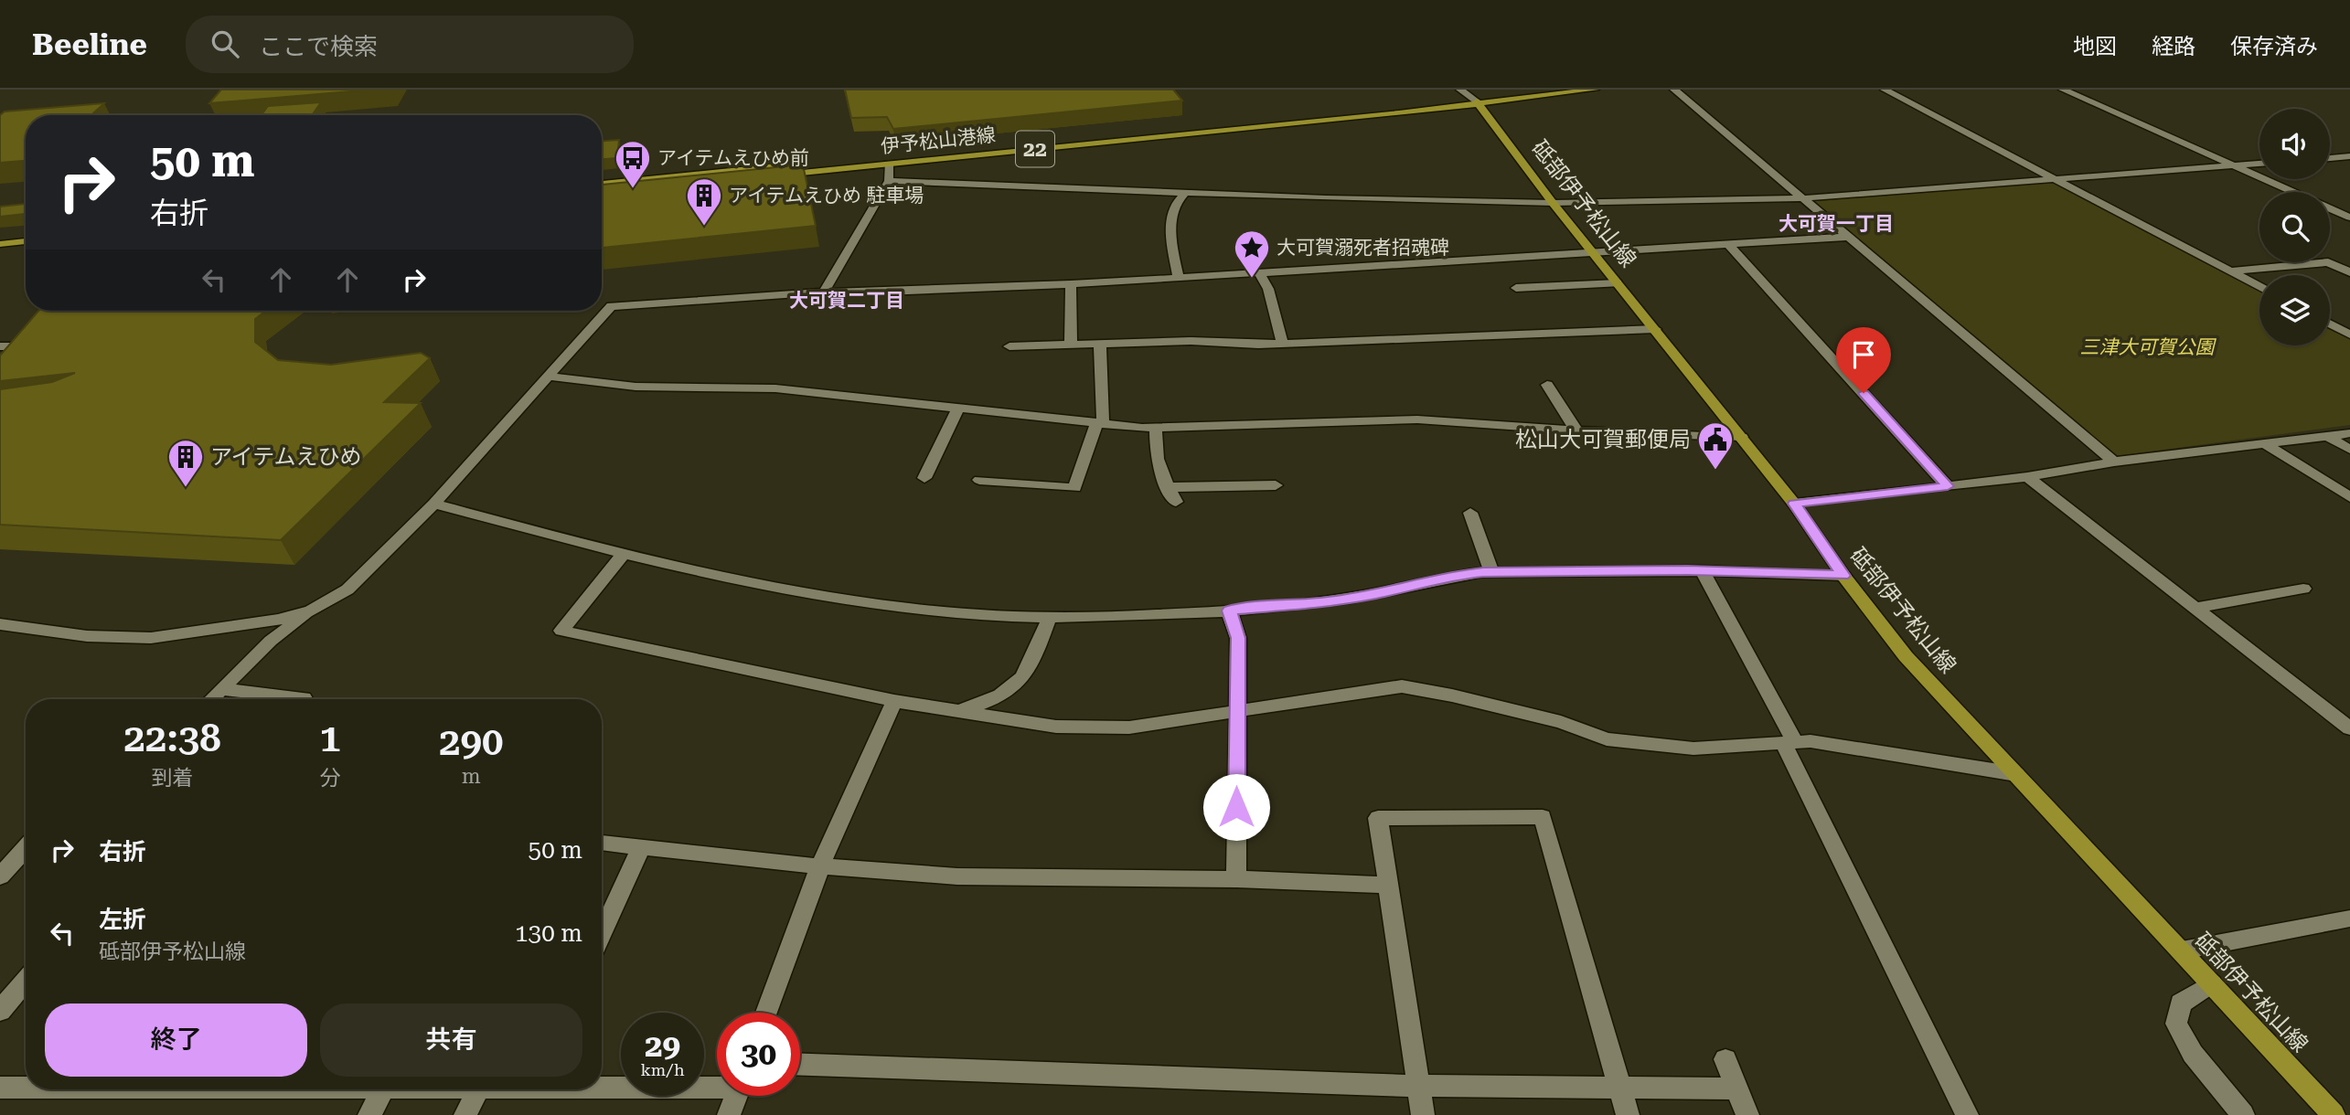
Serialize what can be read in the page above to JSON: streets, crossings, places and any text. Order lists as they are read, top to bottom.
{
  "streets": {
    "main road": ["伊予松山港線", "22", "砥部伊予松山線"]
  },
  "crossings": [
    ["伊予松山港線", "砥部伊予松山線"]
  ],
  "districts": ["大可賀一丁目", "大可賀二丁目"],
  "parks": ["三津大可賀公園"],
  "places": {
    "bus stop": ["アイテムえひめ前"],
    "building": ["アイテムえひめ 駐車場", "アイテムえひめ"],
    "place": ["大可賀溺死者招魂碑"],
    "public building": ["松山大可賀郵便局"]
  },
  "page": {
    "header": "Beeline",
    "search": "ここで検索",
    "nav": ["地図", "経路", "保存済み"],
    "turn": ["50 m", "右折"],
    "eta": [
      "22:38",
      "到着",
      "1",
      "分",
      "290",
      "m"
    ],
    "list": [
      {
        "name": "右折",
        "value": "50 m"
      },
      {
        "name": "左折",
        "note": "砥部伊予松山線",
        "value": "130 m"
      }
    ],
    "buttons": ["終了", "共有"],
    "speed": "29 km/h",
    "limit": "30"
  }
}
